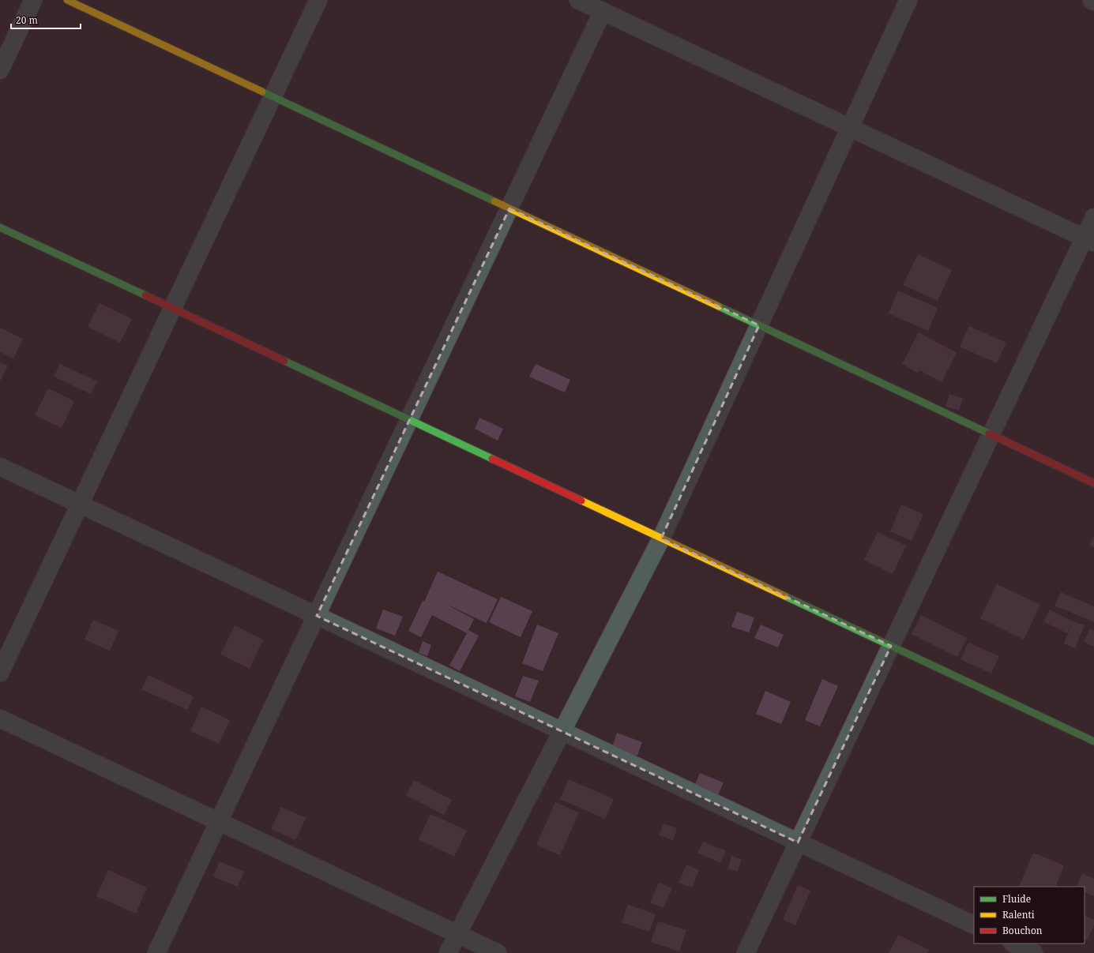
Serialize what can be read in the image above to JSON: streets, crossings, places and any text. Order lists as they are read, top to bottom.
{
  "legend": ["Fluide", "Ralenti", "Bouchon"],
  "scale_bar": "20 m"
}
